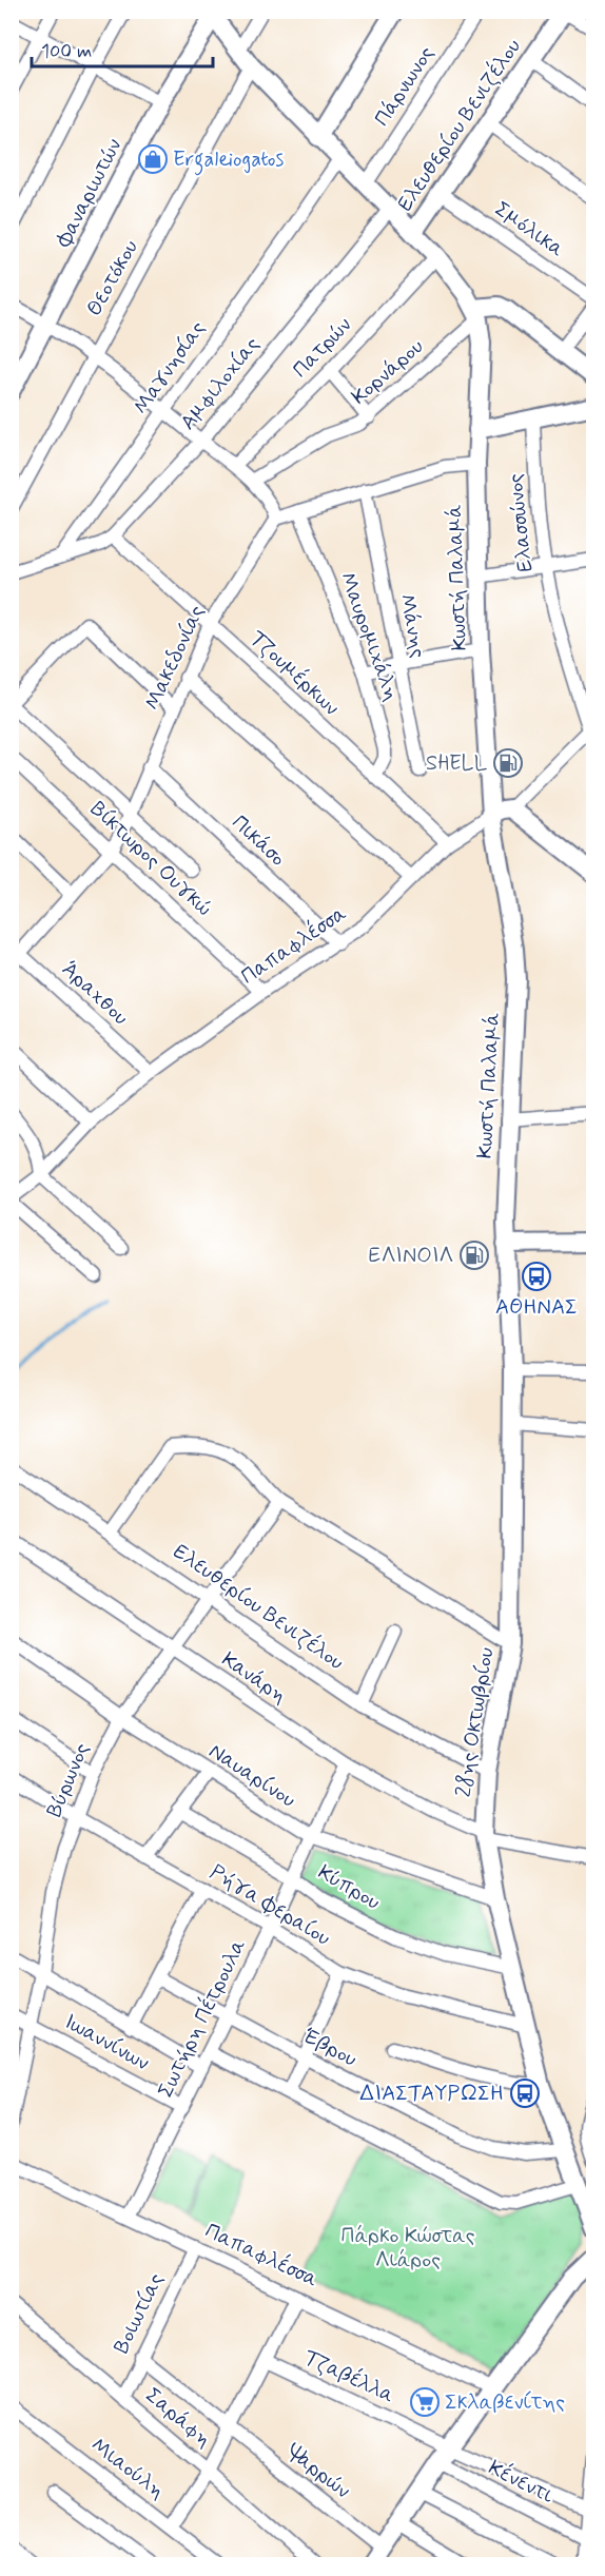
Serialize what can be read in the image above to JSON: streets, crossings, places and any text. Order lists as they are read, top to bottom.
{
  "streets": {
    "street": [
      "Πάρνωνος",
      "Ελευθερίου Βενιζέλου",
      "Φαναριωτών",
      "Σμόλικα",
      "Θεοτόκου",
      "Πατρών",
      "Μαγνησίας",
      "Κορνάρου",
      "Αμφιλοχίας",
      "Ελασσώνος",
      "Κωστή Παλαμά",
      "Μάνης",
      "Μαυρομιχάλη",
      "Μακεδονίας",
      "Τζουμέρκων",
      "Πικάσο",
      "Βίκτωρος Ουγκώ",
      "Παπαφλέσσα",
      "Άραχθου",
      "Κανάρη",
      "28ης Οκτωβρίου",
      "Ναυαρίνου",
      "Βύρωνος",
      "Κύπρου",
      "Ρήγα Φεραίου",
      "Σωτήρη Πέτρουλα",
      "Ιωαννίνων",
      "Έβρου",
      "Βοιωτίας",
      "Τζαβέλλα",
      "Σαράφη",
      "Μιαούλη",
      "Ψαρρών",
      "Κένεντι"
    ]
  },
  "crossings": [
    ["Πάρνωνος", "Κωστή Παλαμά"],
    ["Ελευθερίου Βενιζέλου", "Σμόλικα"],
    ["Ελευθερίου Βενιζέλου", "Κωστή Παλαμά"],
    ["Ελευθερίου Βενιζέλου", "28ης Οκτωβρίου"],
    ["Ελευθερίου Βενιζέλου", "Βύρωνος"],
    ["Φαναριωτών", "Κωστή Παλαμά"],
    ["Θεοτόκου", "Κωστή Παλαμά"],
    ["Πατρών", "Κωστή Παλαμά"],
    ["Μαγνησίας", "Αμφιλοχίας"],
    ["Μαγνησίας", "Κωστή Παλαμά"],
    ["Κορνάρου", "Κωστή Παλαμά"],
    ["Αμφιλοχίας", "Κωστή Παλαμά"],
    ["Αμφιλοχίας", "Τζουμέρκων"],
    ["Ελασσώνος", "Παπαφλέσσα"],
    ["Κωστή Παλαμά", "Παπαφλέσσα"],
    ["Κωστή Παλαμά", "28ης Οκτωβρίου"],
    ["Μαυρομιχάλη", "Τζουμέρκων"],
    ["Μακεδονίας", "Τζουμέρκων"],
    ["Μακεδονίας", "Πικάσο"],
    ["Μακεδονίας", "Βίκτωρος Ουγκώ"],
    ["Μακεδονίας", "Άραχθου"],
    ["Τζουμέρκων", "Παπαφλέσσα"],
    ["Πικάσο", "Παπαφλέσσα"],
    ["Βίκτωρος Ουγκώ", "Παπαφλέσσα"],
    ["Παπαφλέσσα", "Άραχθου"],
    ["Παπαφλέσσα", "Σωτήρη Πέτρουλα"],
    ["Παπαφλέσσα", "Βοιωτίας"],
    ["Κανάρη", "28ης Οκτωβρίου"],
    ["Κανάρη", "Βύρωνος"],
    ["Κανάρη", "Σωτήρη Πέτρουλα"],
    ["28ης Οκτωβρίου", "Ναυαρίνου"],
    ["28ης Οκτωβρίου", "Κύπρου"],
    ["28ης Οκτωβρίου", "Ρήγα Φεραίου"],
    ["28ης Οκτωβρίου", "Έβρου"],
    ["Ναυαρίνου", "Βύρωνος"],
    ["Ναυαρίνου", "Σωτήρη Πέτρουλα"],
    ["Βύρωνος", "Ρήγα Φεραίου"],
    ["Βύρωνος", "Ιωαννίνων"],
    ["Κύπρου", "Σωτήρη Πέτρουλα"],
    ["Ρήγα Φεραίου", "Σωτήρη Πέτρουλα"],
    ["Σωτήρη Πέτρουλα", "Ιωαννίνων"],
    ["Σωτήρη Πέτρουλα", "Έβρου"],
    ["Βοιωτίας", "Σαράφη"],
    ["Βοιωτίας", "Ψαρρών"]
  ],
  "parks": ["Πάρκο Κώστας Λιάρος"],
  "places": {
    "shop": ["Ergaleiogatos"],
    "fuel station": ["SHELL", "ΕΛΙΝΟΙΛ"],
    "bus stop": ["ΑΘΗΝΑΣ", "ΔΙΑΣΤΑΥΡΩΣΗ"],
    "supermarket": ["Σκλαβενίτης"]
  },
  "scale_bar": "100 m"
}
